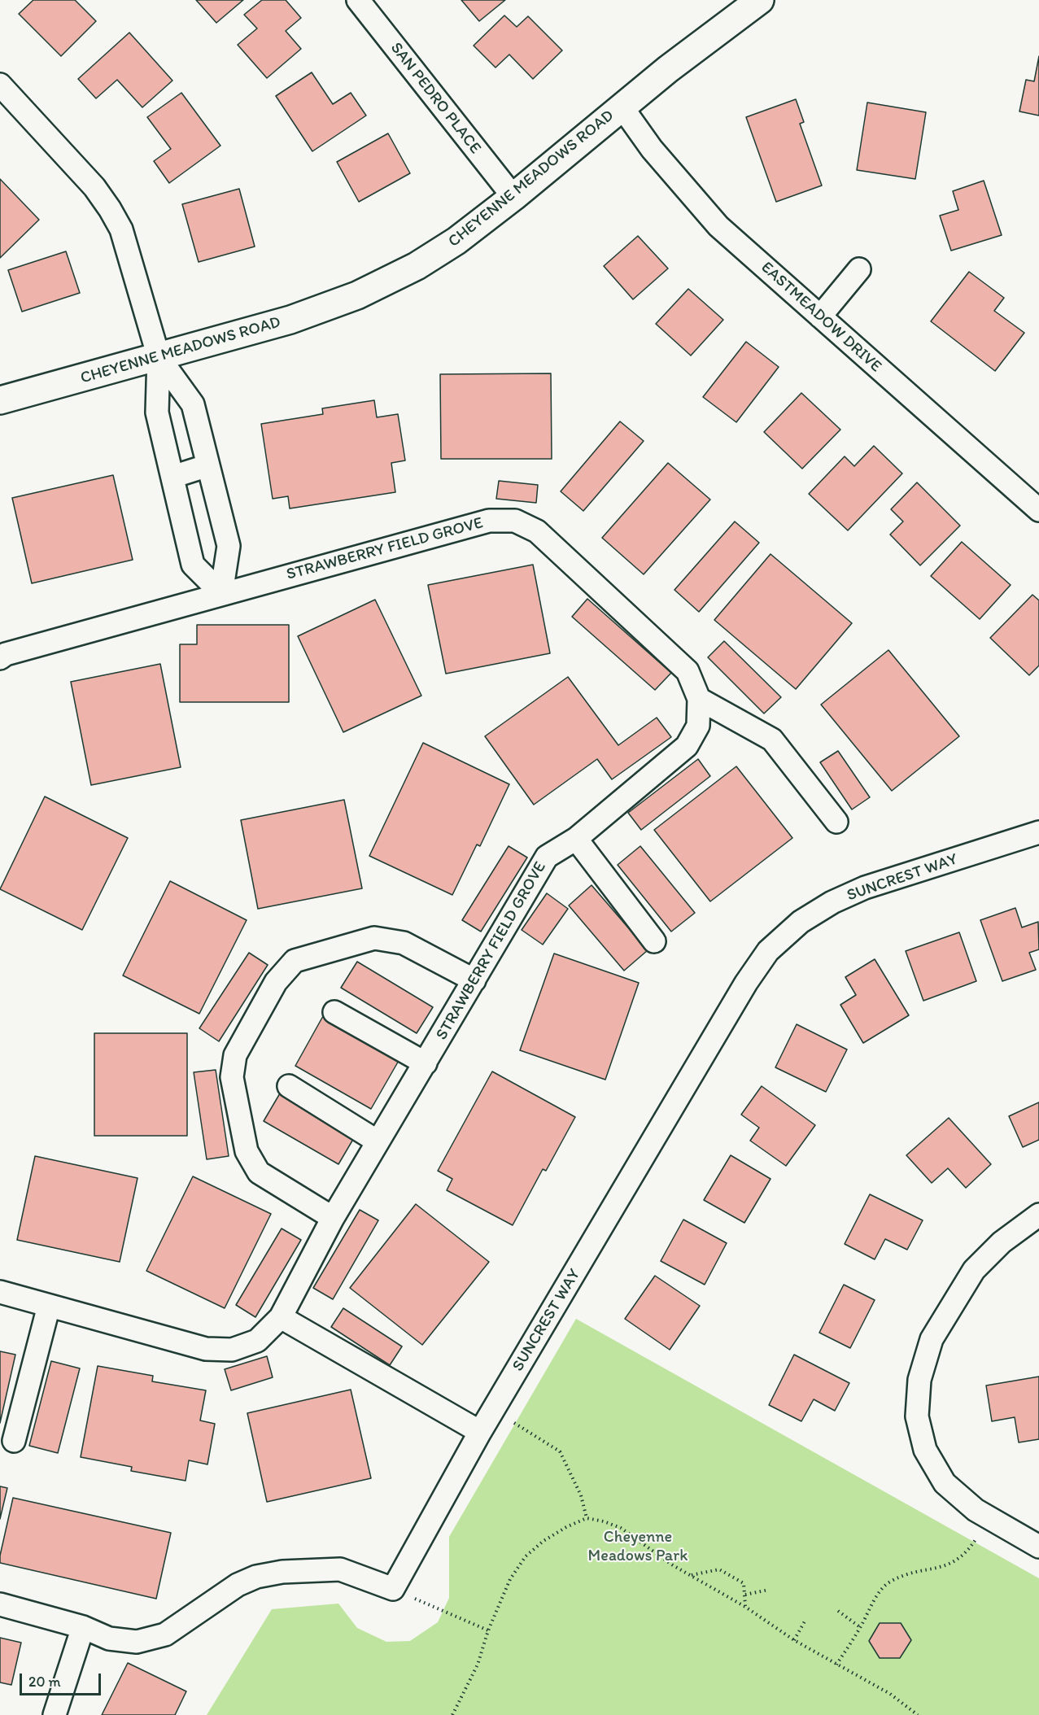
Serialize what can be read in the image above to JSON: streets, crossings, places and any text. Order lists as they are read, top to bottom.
{
  "streets": {
    "main road": ["CHEYENNE MEADOWS ROAD"],
    "street": [
      "SAN PEDRO PLACE",
      "EASTMEADOW DRIVE",
      "STRAWBERRY FIELD GROVE",
      "SUNCREST WAY"
    ]
  },
  "crossings": [
    ["SAN PEDRO PLACE", "CHEYENNE MEADOWS ROAD"],
    ["CHEYENNE MEADOWS ROAD", "EASTMEADOW DRIVE"]
  ],
  "parks": ["Cheyenne Meadows Park"],
  "scale_bar": "20 m"
}
